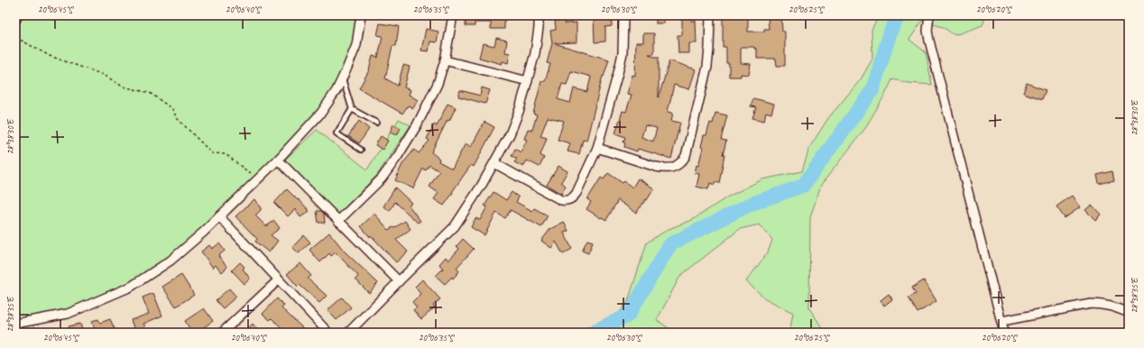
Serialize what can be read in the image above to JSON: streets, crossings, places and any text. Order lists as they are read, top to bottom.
{
  "coordinates": [
    "20°06'45\"S",
    "20°06'40\"S",
    "20°06'35\"S",
    "20°06'30\"S",
    "20°06'25\"S",
    "20°06'20\"S",
    "28°38'30\"E",
    "28°38'35\"E"
  ]
}
